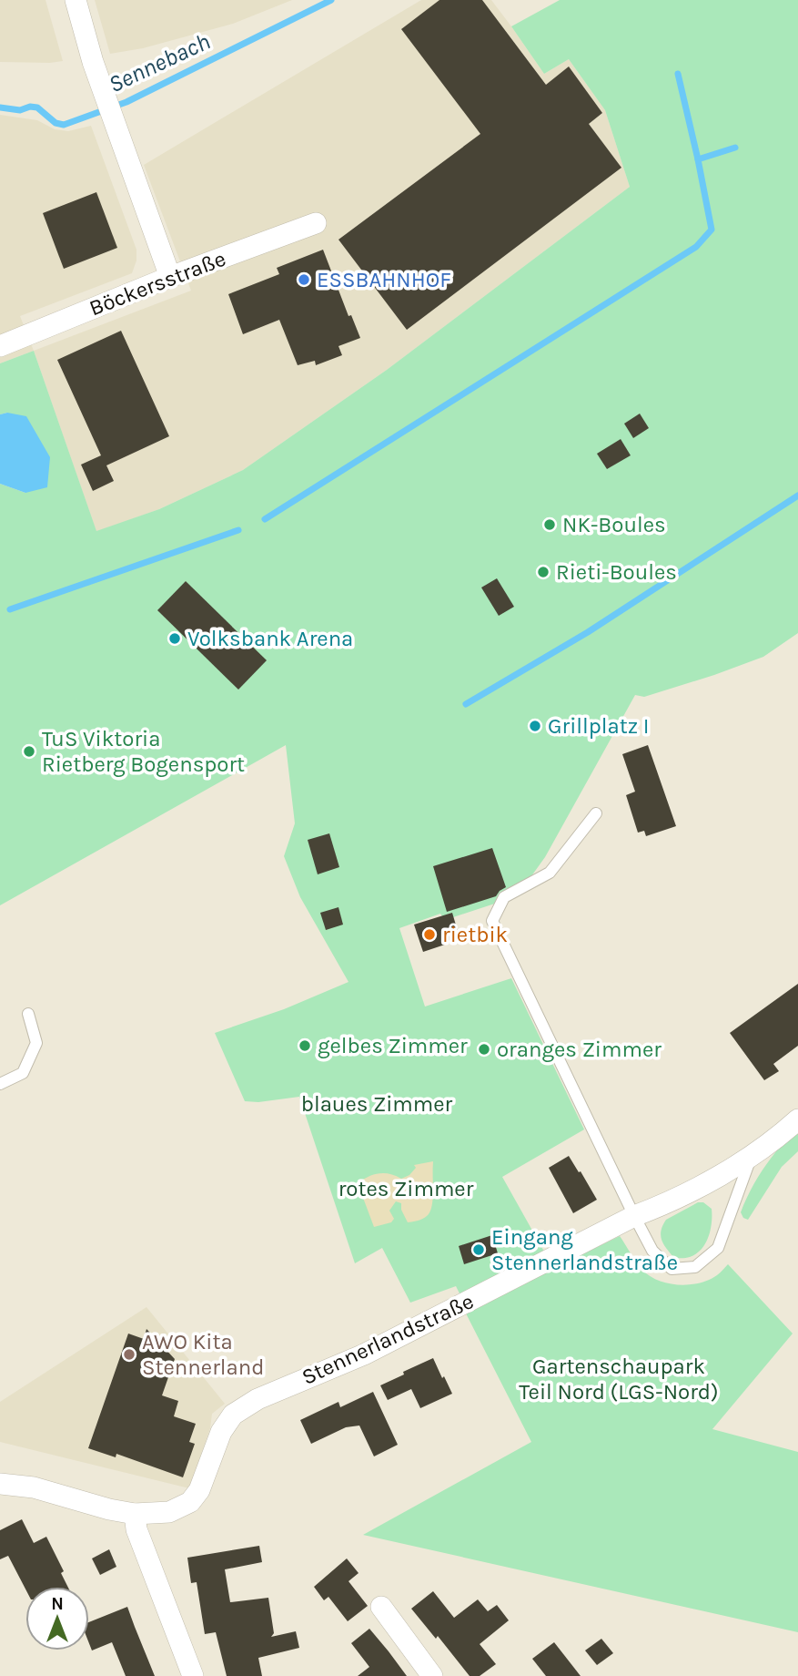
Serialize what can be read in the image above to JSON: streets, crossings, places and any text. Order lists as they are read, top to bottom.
{
  "streets": {
    "street": ["Böckersstraße", "Stennerlandstraße"]
  },
  "water": ["Sennebach"],
  "parks": ["blaues Zimmer", "rotes Zimmer", "Gartenschaupark Teil Nord (LGS-Nord)"],
  "places": [
    "ESSBAHNHOF",
    "NK-Boules",
    "Rieti-Boules",
    "Volksbank Arena",
    "Grillplatz I",
    "TuS Viktoria Rietberg Bogensport",
    "rietbik",
    "gelbes Zimmer",
    "oranges Zimmer",
    "Eingang Stennerlandstraße",
    "AWO Kita Stennerland"
  ],
  "north": "top"
}
